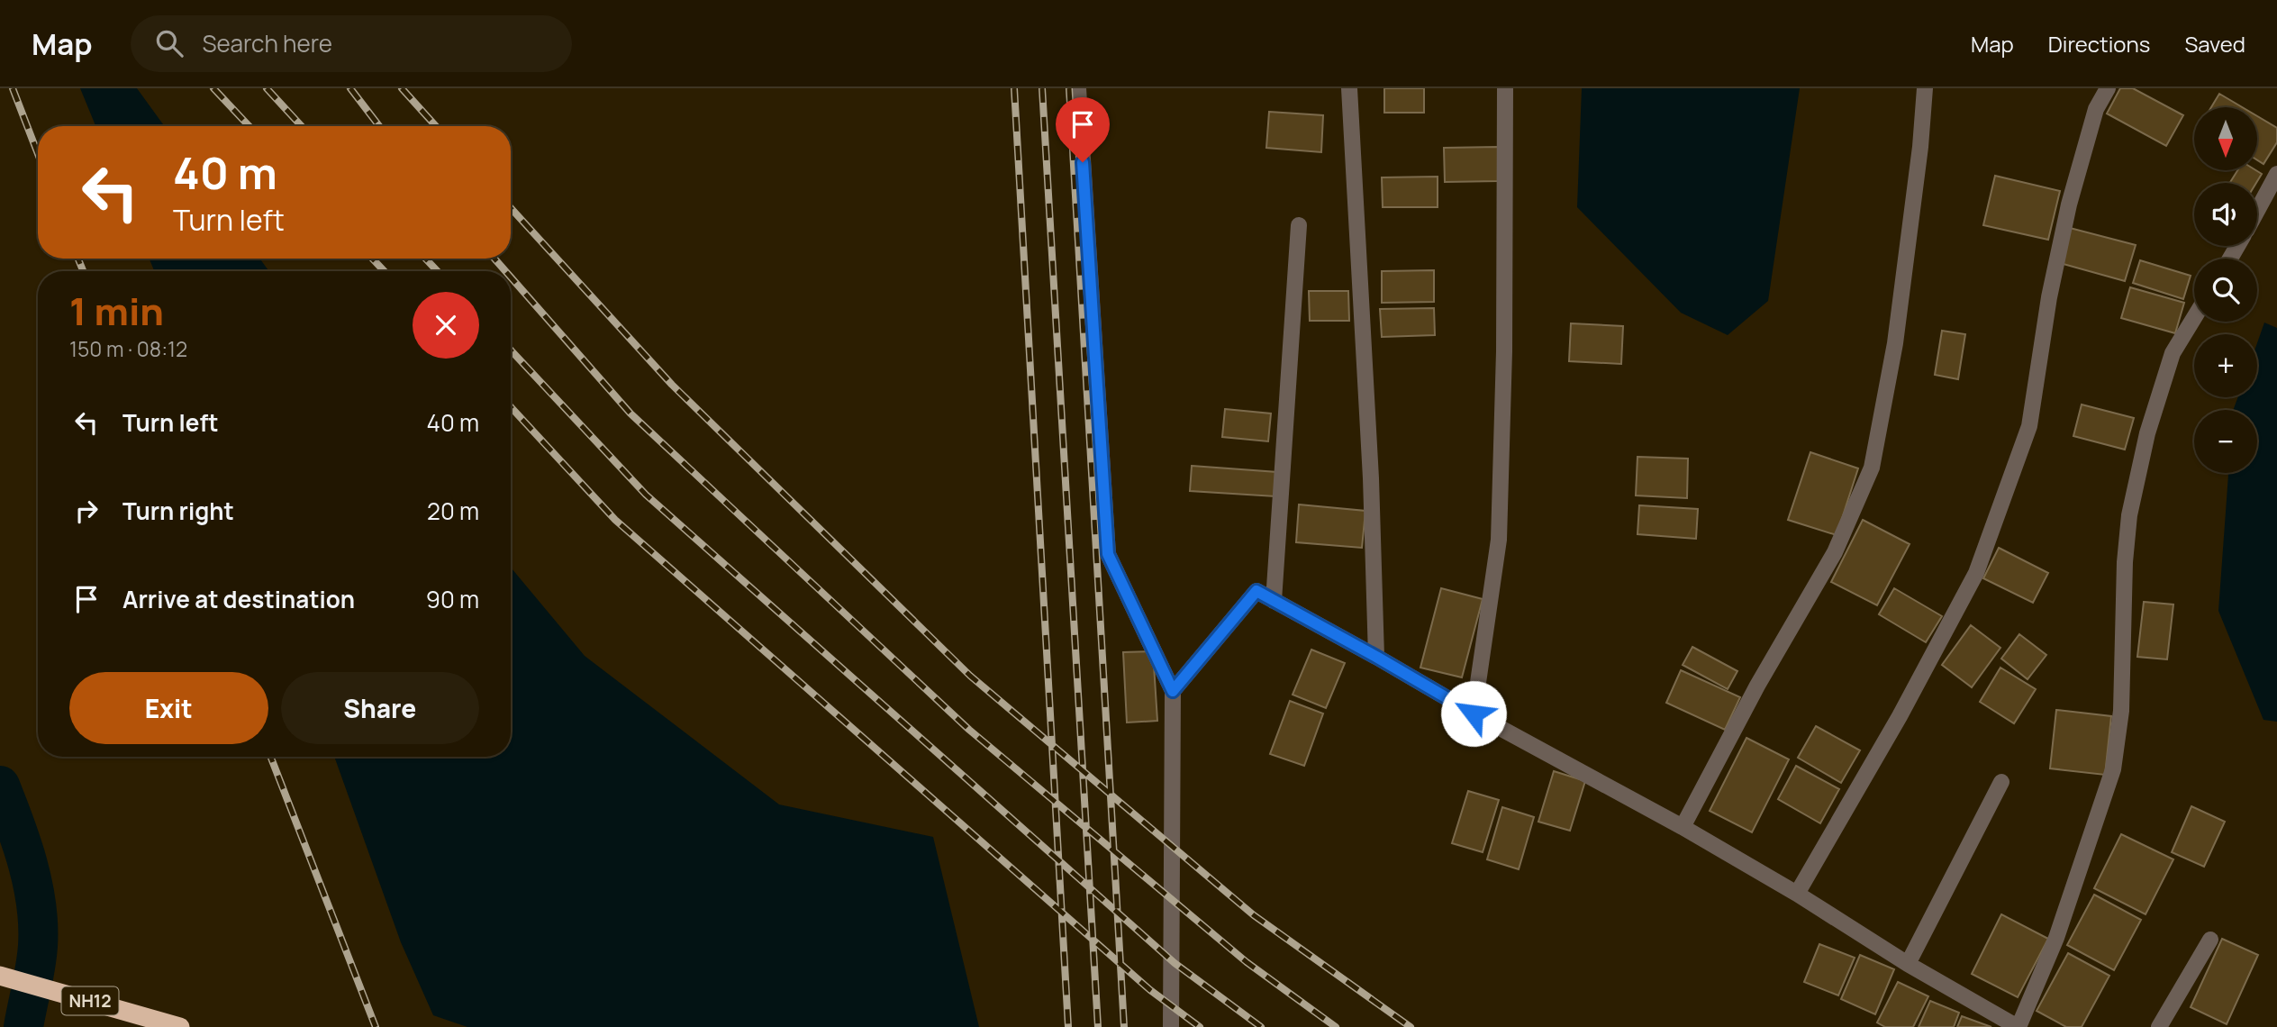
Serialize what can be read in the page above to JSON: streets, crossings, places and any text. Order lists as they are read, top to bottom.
{
  "streets": {
    "highway": ["NH12"]
  },
  "north": "bottom",
  "page": {
    "header": "Map",
    "search": "Search here",
    "nav": ["Map", "Directions", "Saved"],
    "map_buttons": ["+", "−"],
    "turn": ["40 m", "Turn left"],
    "heading": ["1 min", "150 m · 08:12"],
    "list": [
      {
        "name": "Turn left",
        "value": "40 m"
      },
      {
        "name": "Turn right",
        "value": "20 m"
      },
      {
        "name": "Arrive at destination",
        "value": "90 m"
      }
    ],
    "buttons": ["Exit", "Share"]
  }
}
